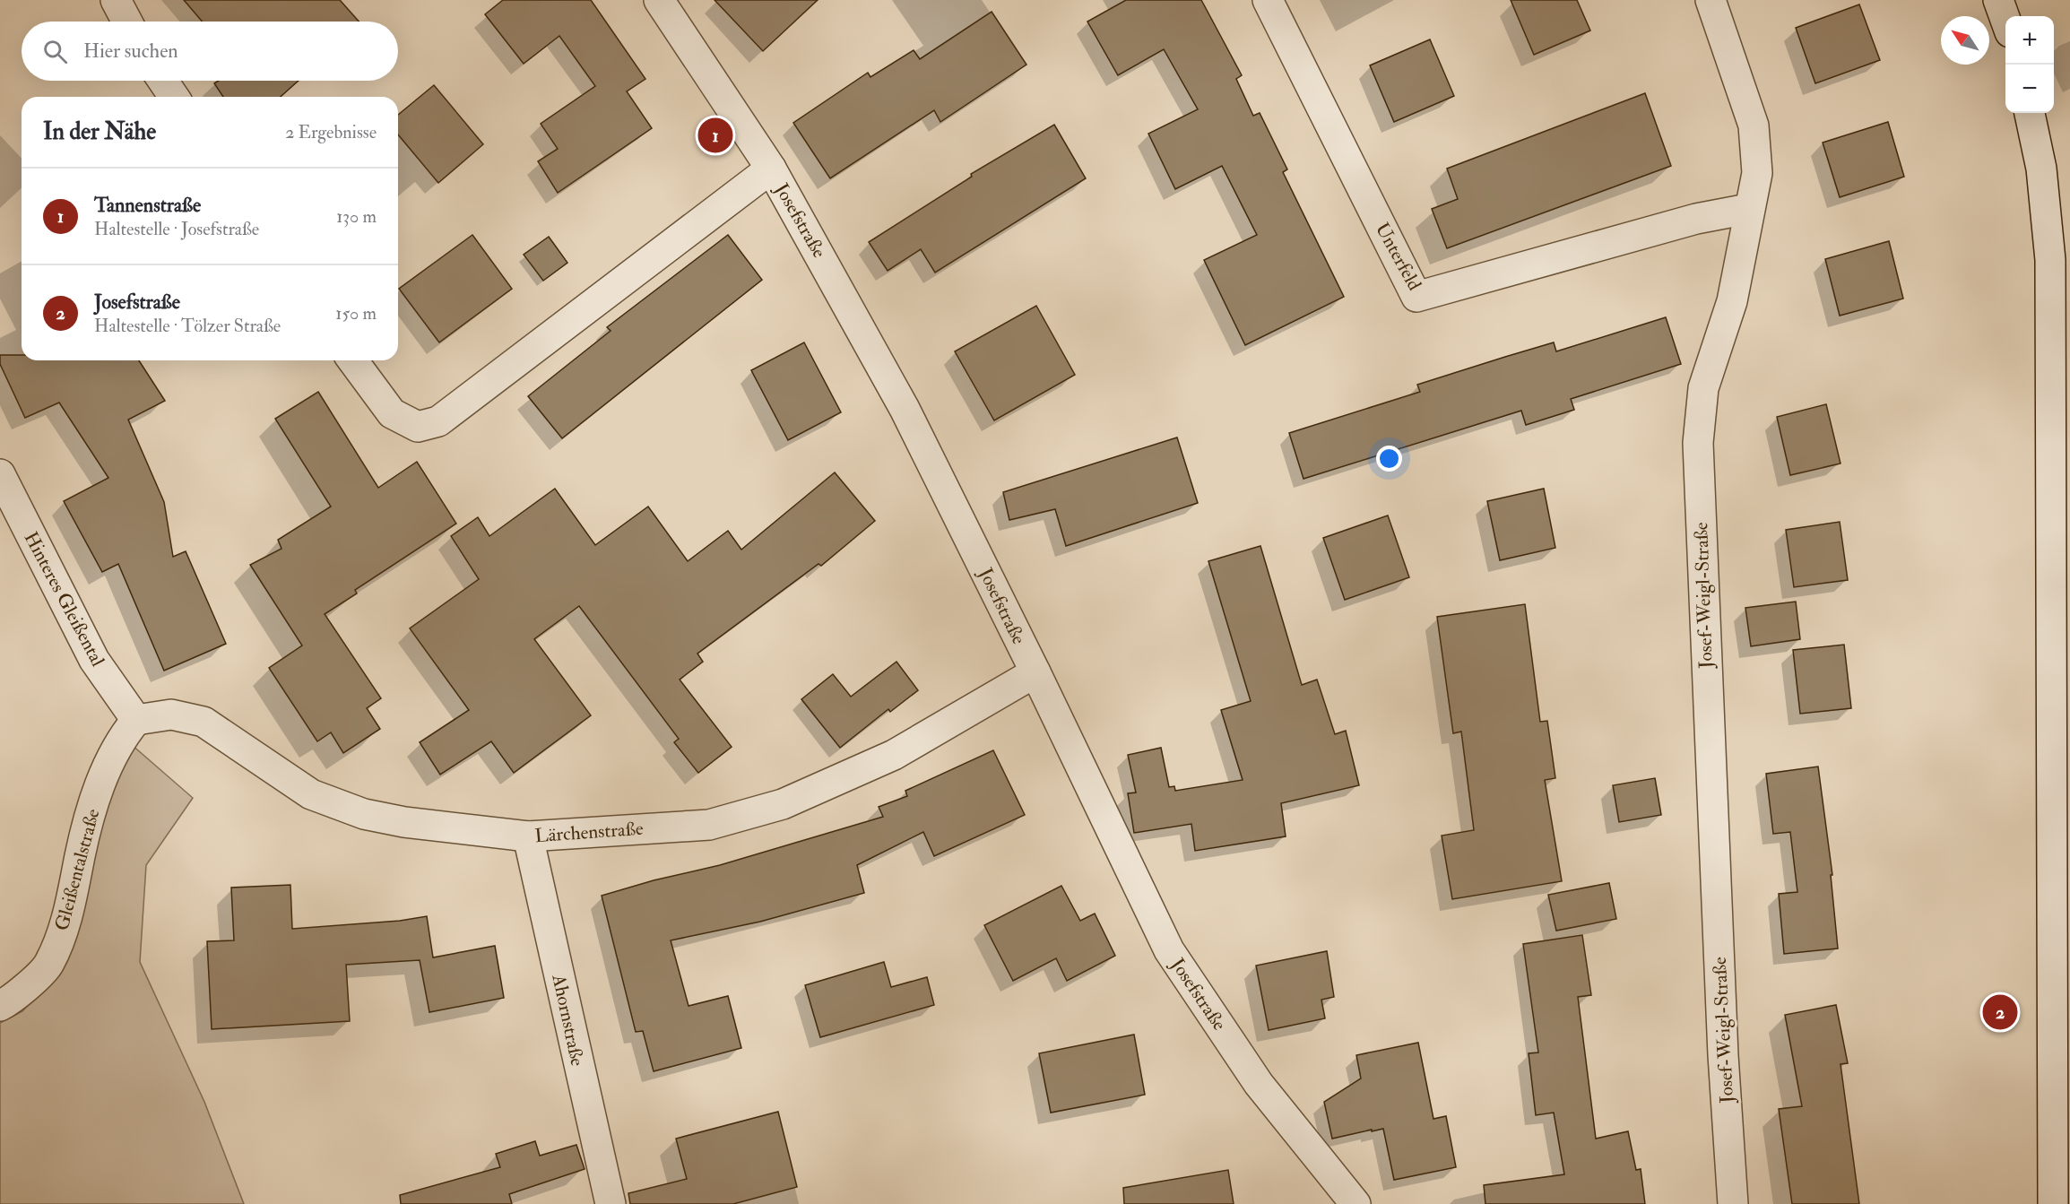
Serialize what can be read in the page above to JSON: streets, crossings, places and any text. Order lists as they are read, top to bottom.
{
  "streets": {
    "street": [
      "Josefstraße",
      "Unterfeld",
      "Josef-Weigl-Straße",
      "Hinteres Gleißental",
      "Lärchenstraße",
      "Gleißentalstraße",
      "Ahornstraße"
    ]
  },
  "crossings": [
    ["Josefstraße", "Lärchenstraße"],
    ["Unterfeld", "Josef-Weigl-Straße"],
    ["Hinteres Gleißental", "Lärchenstraße"],
    ["Hinteres Gleißental", "Gleißentalstraße"],
    ["Lärchenstraße", "Gleißentalstraße"],
    ["Lärchenstraße", "Ahornstraße"]
  ],
  "north": "top left",
  "page": {
    "map_buttons": ["+", "−"],
    "search": "Hier suchen",
    "heading": ["In der Nähe", "2 Ergebnisse"],
    "pins": ["1", "2"],
    "list": [
      {
        "mark": "1",
        "name": "Tannenstraße",
        "note": "Haltestelle · Josefstraße",
        "value": "130 m"
      },
      {
        "mark": "2",
        "name": "Josefstraße",
        "note": "Haltestelle · Tölzer Straße",
        "value": "150 m"
      }
    ]
  }
}
